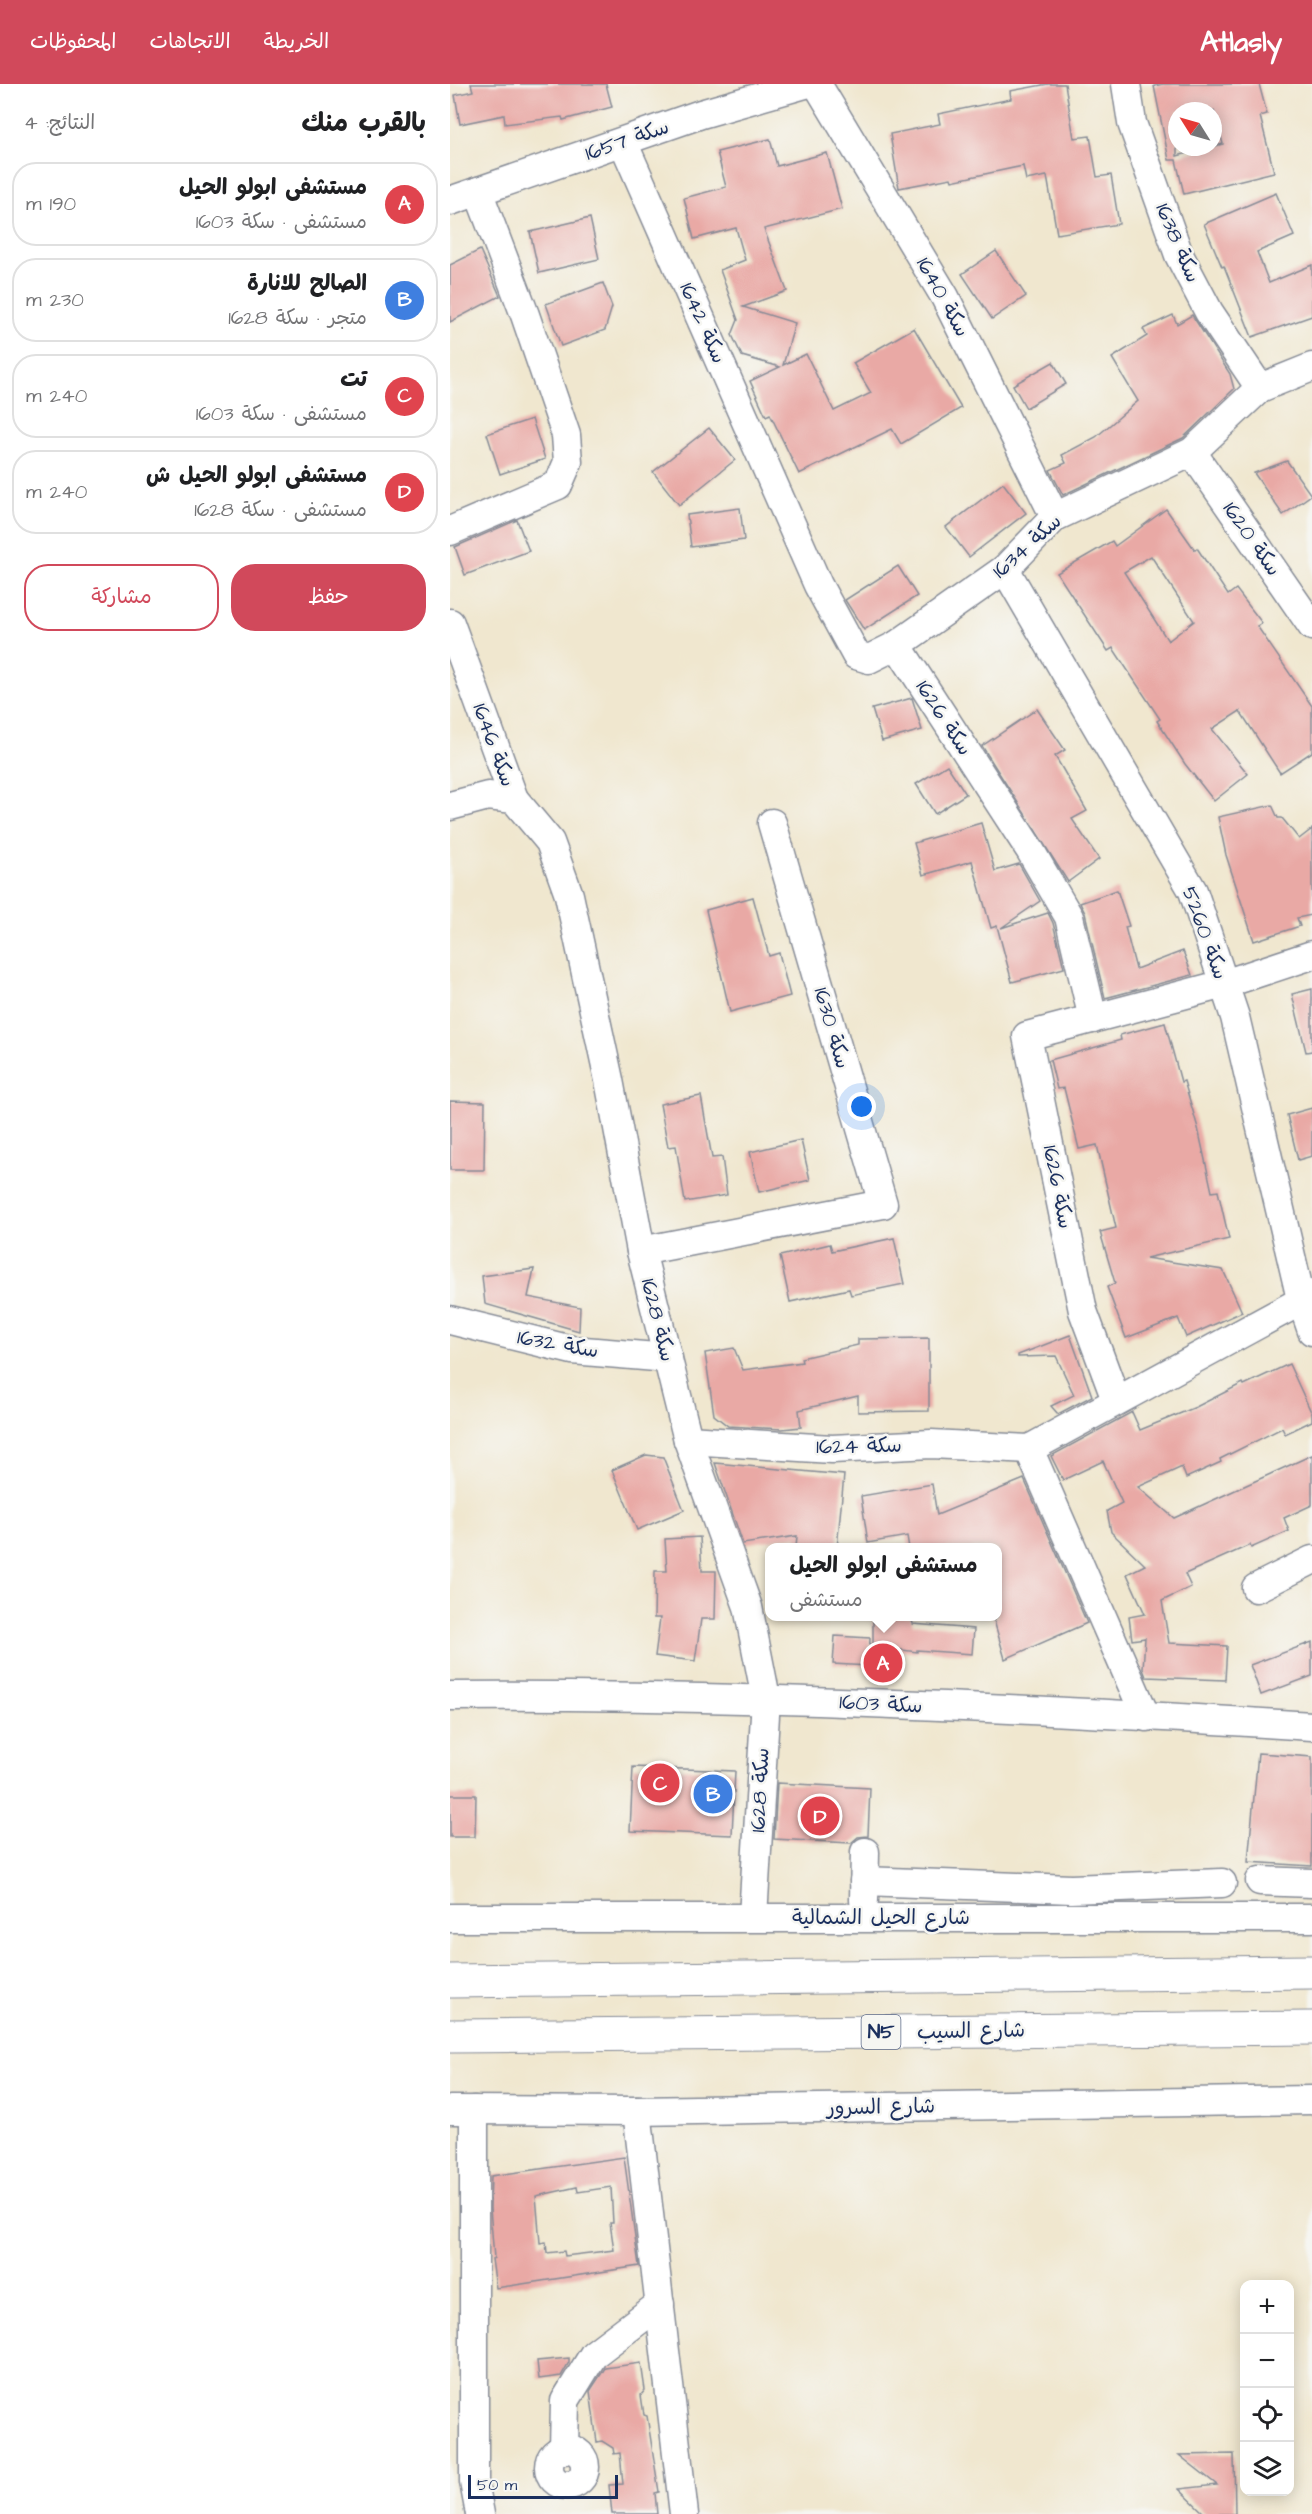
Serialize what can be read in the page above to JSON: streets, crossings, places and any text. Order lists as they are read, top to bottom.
{
  "streets": {
    "highway": ["شارع السيب", "N5"],
    "street": [
      "سكة 1657",
      "سكة 1638",
      "سكة 1640",
      "سكة 1642",
      "سكة 1620",
      "سكة 1634",
      "سكة 1626",
      "سكة 1646",
      "سكة 5260",
      "سكة 1630",
      "سكة 1628",
      "سكة 1632",
      "سكة 1624",
      "سكة 1603",
      "شارع الحيل الشمالية",
      "شارع السرور"
    ]
  },
  "crossings": [
    ["سكة 1657", "سكة 1642"],
    ["سكة 1638", "سكة 1634"],
    ["سكة 1640", "سكة 1634"],
    ["سكة 1642", "سكة 1634"],
    ["سكة 1620", "سكة 1634"],
    ["سكة 1634", "سكة 1626"],
    ["سكة 1634", "سكة 5260"],
    ["سكة 1626", "سكة 5260"],
    ["سكة 1646", "سكة 1628"],
    ["سكة 1630", "سكة 1628"],
    ["سكة 1628", "سكة 1632"],
    ["سكة 1628", "سكة 1624"],
    ["سكة 1628", "سكة 1603"],
    ["سكة 1628", "شارع الحيل الشمالية"]
  ],
  "scale_bar": "50 m",
  "north": "top left",
  "page": {
    "header": "Atlasly",
    "nav": ["الخريطة", "الاتجاهات", "المحفوظات"],
    "heading": ["بالقرب منك", "النتائج: 4"],
    "list": [
      {
        "mark": "A",
        "name": "مستشفى ابولو الحيل",
        "note": "مستشفى · سكة 1603",
        "value": "190 m"
      },
      {
        "mark": "B",
        "name": "الصالح للانارة",
        "note": "متجر · سكة 1628",
        "value": "230 m"
      },
      {
        "mark": "C",
        "name": "تت",
        "note": "مستشفى · سكة 1603",
        "value": "240 m"
      },
      {
        "mark": "D",
        "name": "مستشفى ابولو الحيل ش",
        "note": "مستشفى · سكة 1628",
        "value": "240 m"
      }
    ],
    "buttons": ["حفظ", "مشاركة"],
    "popup": ["مستشفى ابولو الحيل", "مستشفى"],
    "pins": [
      "A",
      "C",
      "B",
      "D"
    ],
    "map_buttons": ["+", "−"],
    "scale": "50 m"
  }
}
